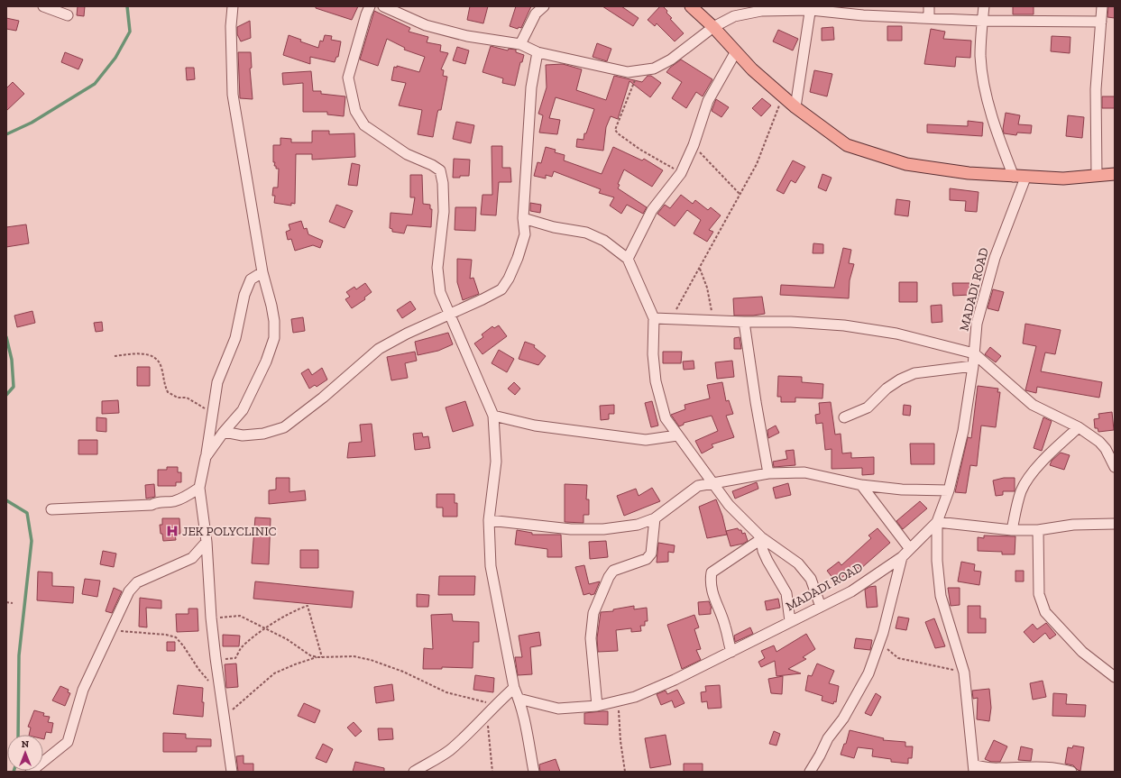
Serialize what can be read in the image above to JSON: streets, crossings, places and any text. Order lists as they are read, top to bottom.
{
  "streets": {
    "street": ["MADADI ROAD"]
  },
  "places": {
    "hospital": ["JEK POLYCLINIC"]
  },
  "north": "top"
}
